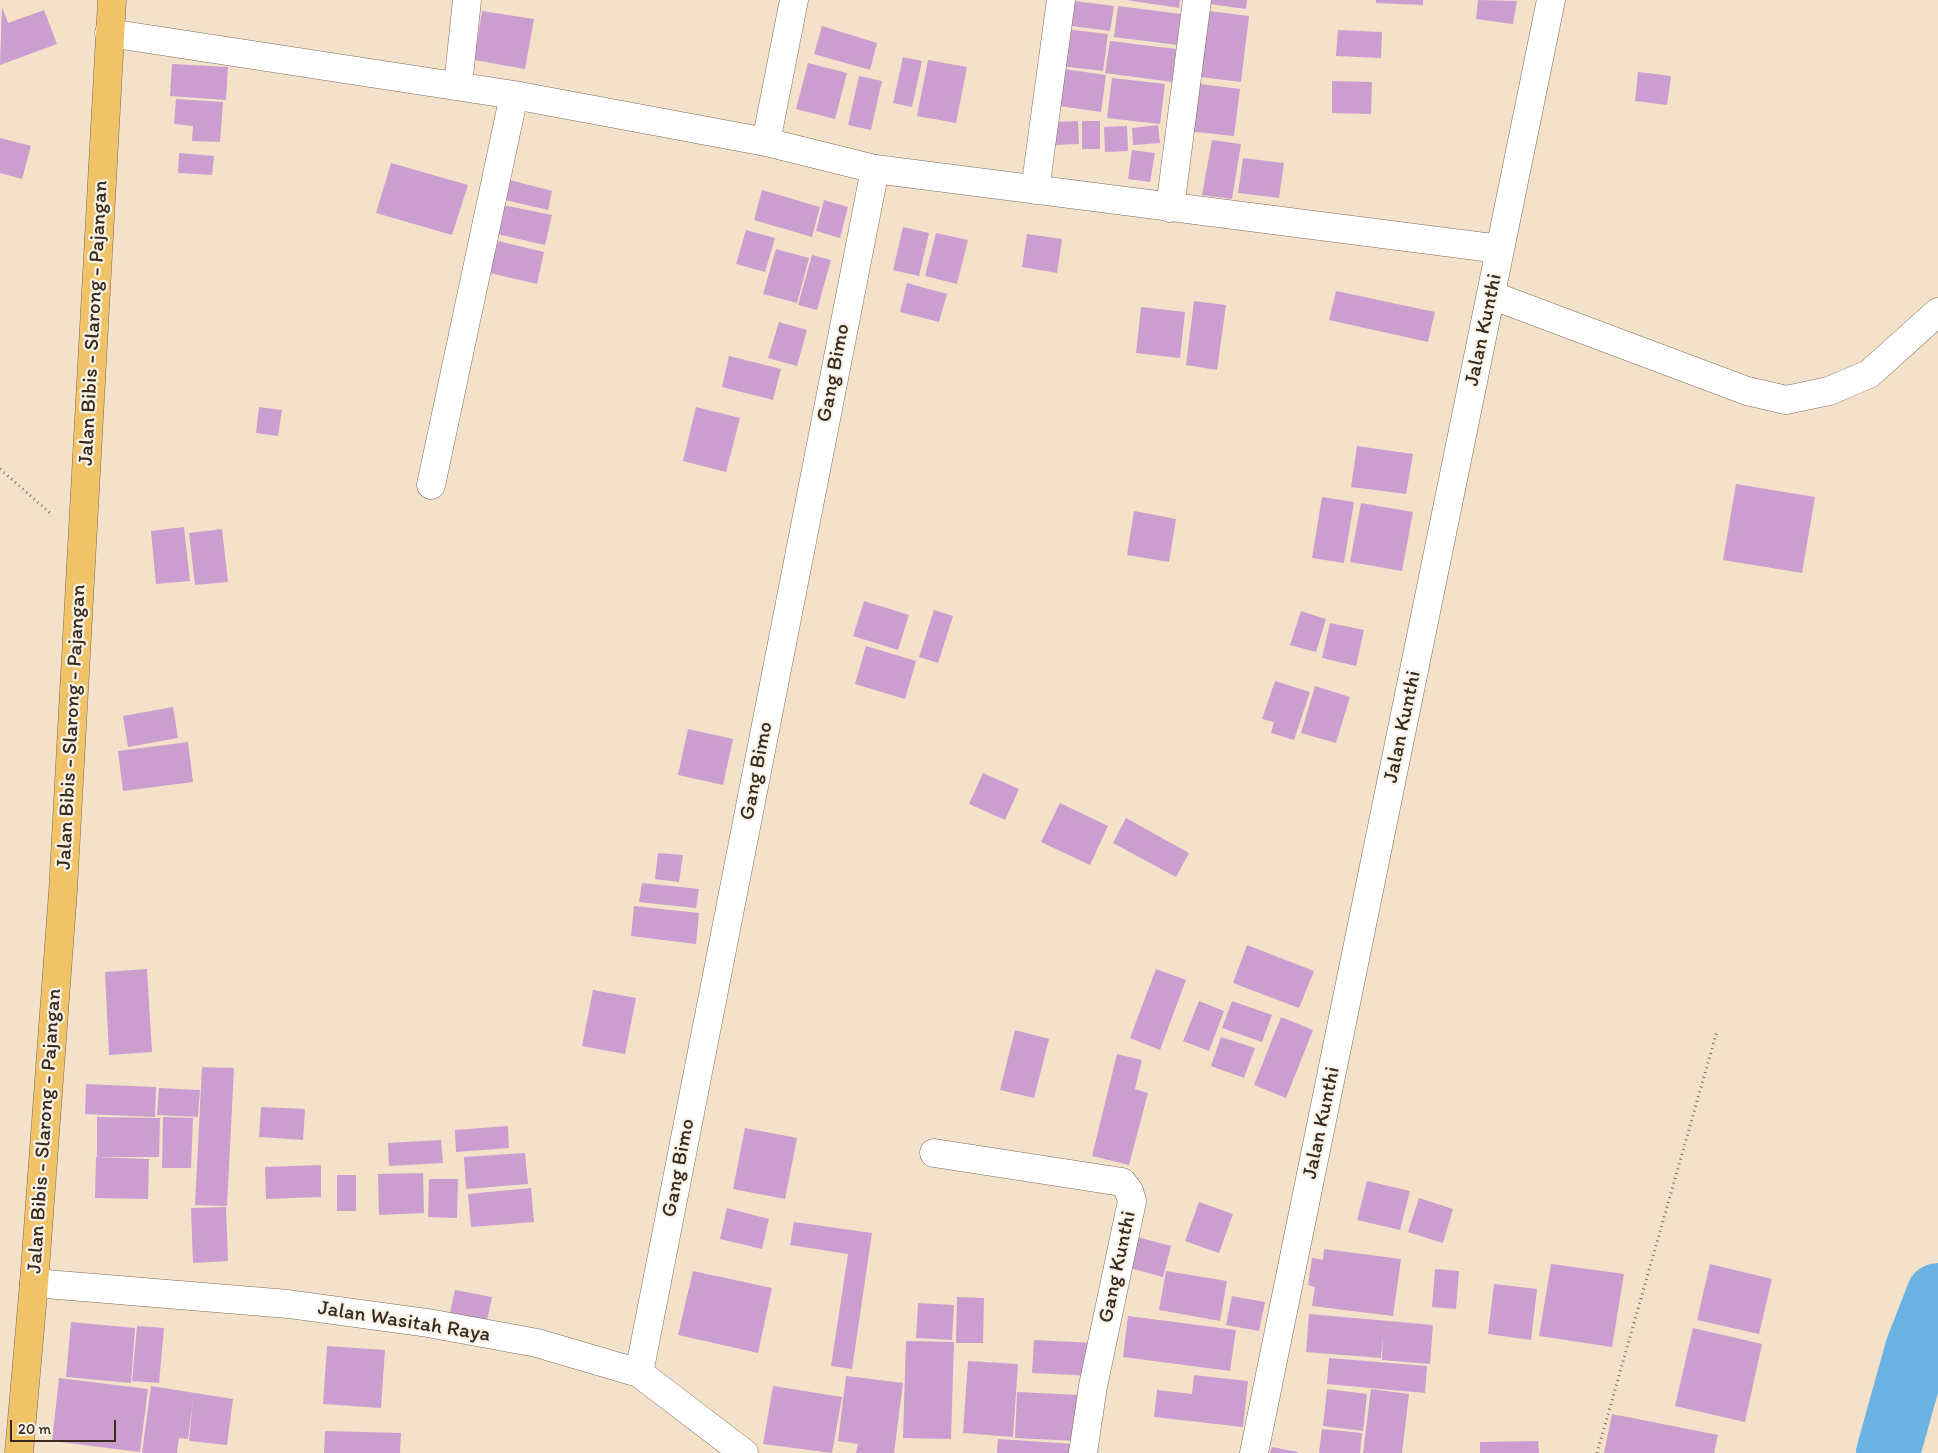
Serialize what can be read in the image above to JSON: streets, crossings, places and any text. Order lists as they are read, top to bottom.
{
  "streets": {
    "main road": ["Jalan Bibis - Slarong - Pajangan"],
    "street": [
      "Jalan Kunthi",
      "Gang Bimo",
      "Gang Kunthi",
      "Jalan Wasitah Raya"
    ]
  },
  "crossings": [
    ["Jalan Bibis - Slarong - Pajangan", "Jalan Wasitah Raya"],
    ["Gang Bimo", "Jalan Wasitah Raya"]
  ],
  "scale_bar": "20 m"
}
